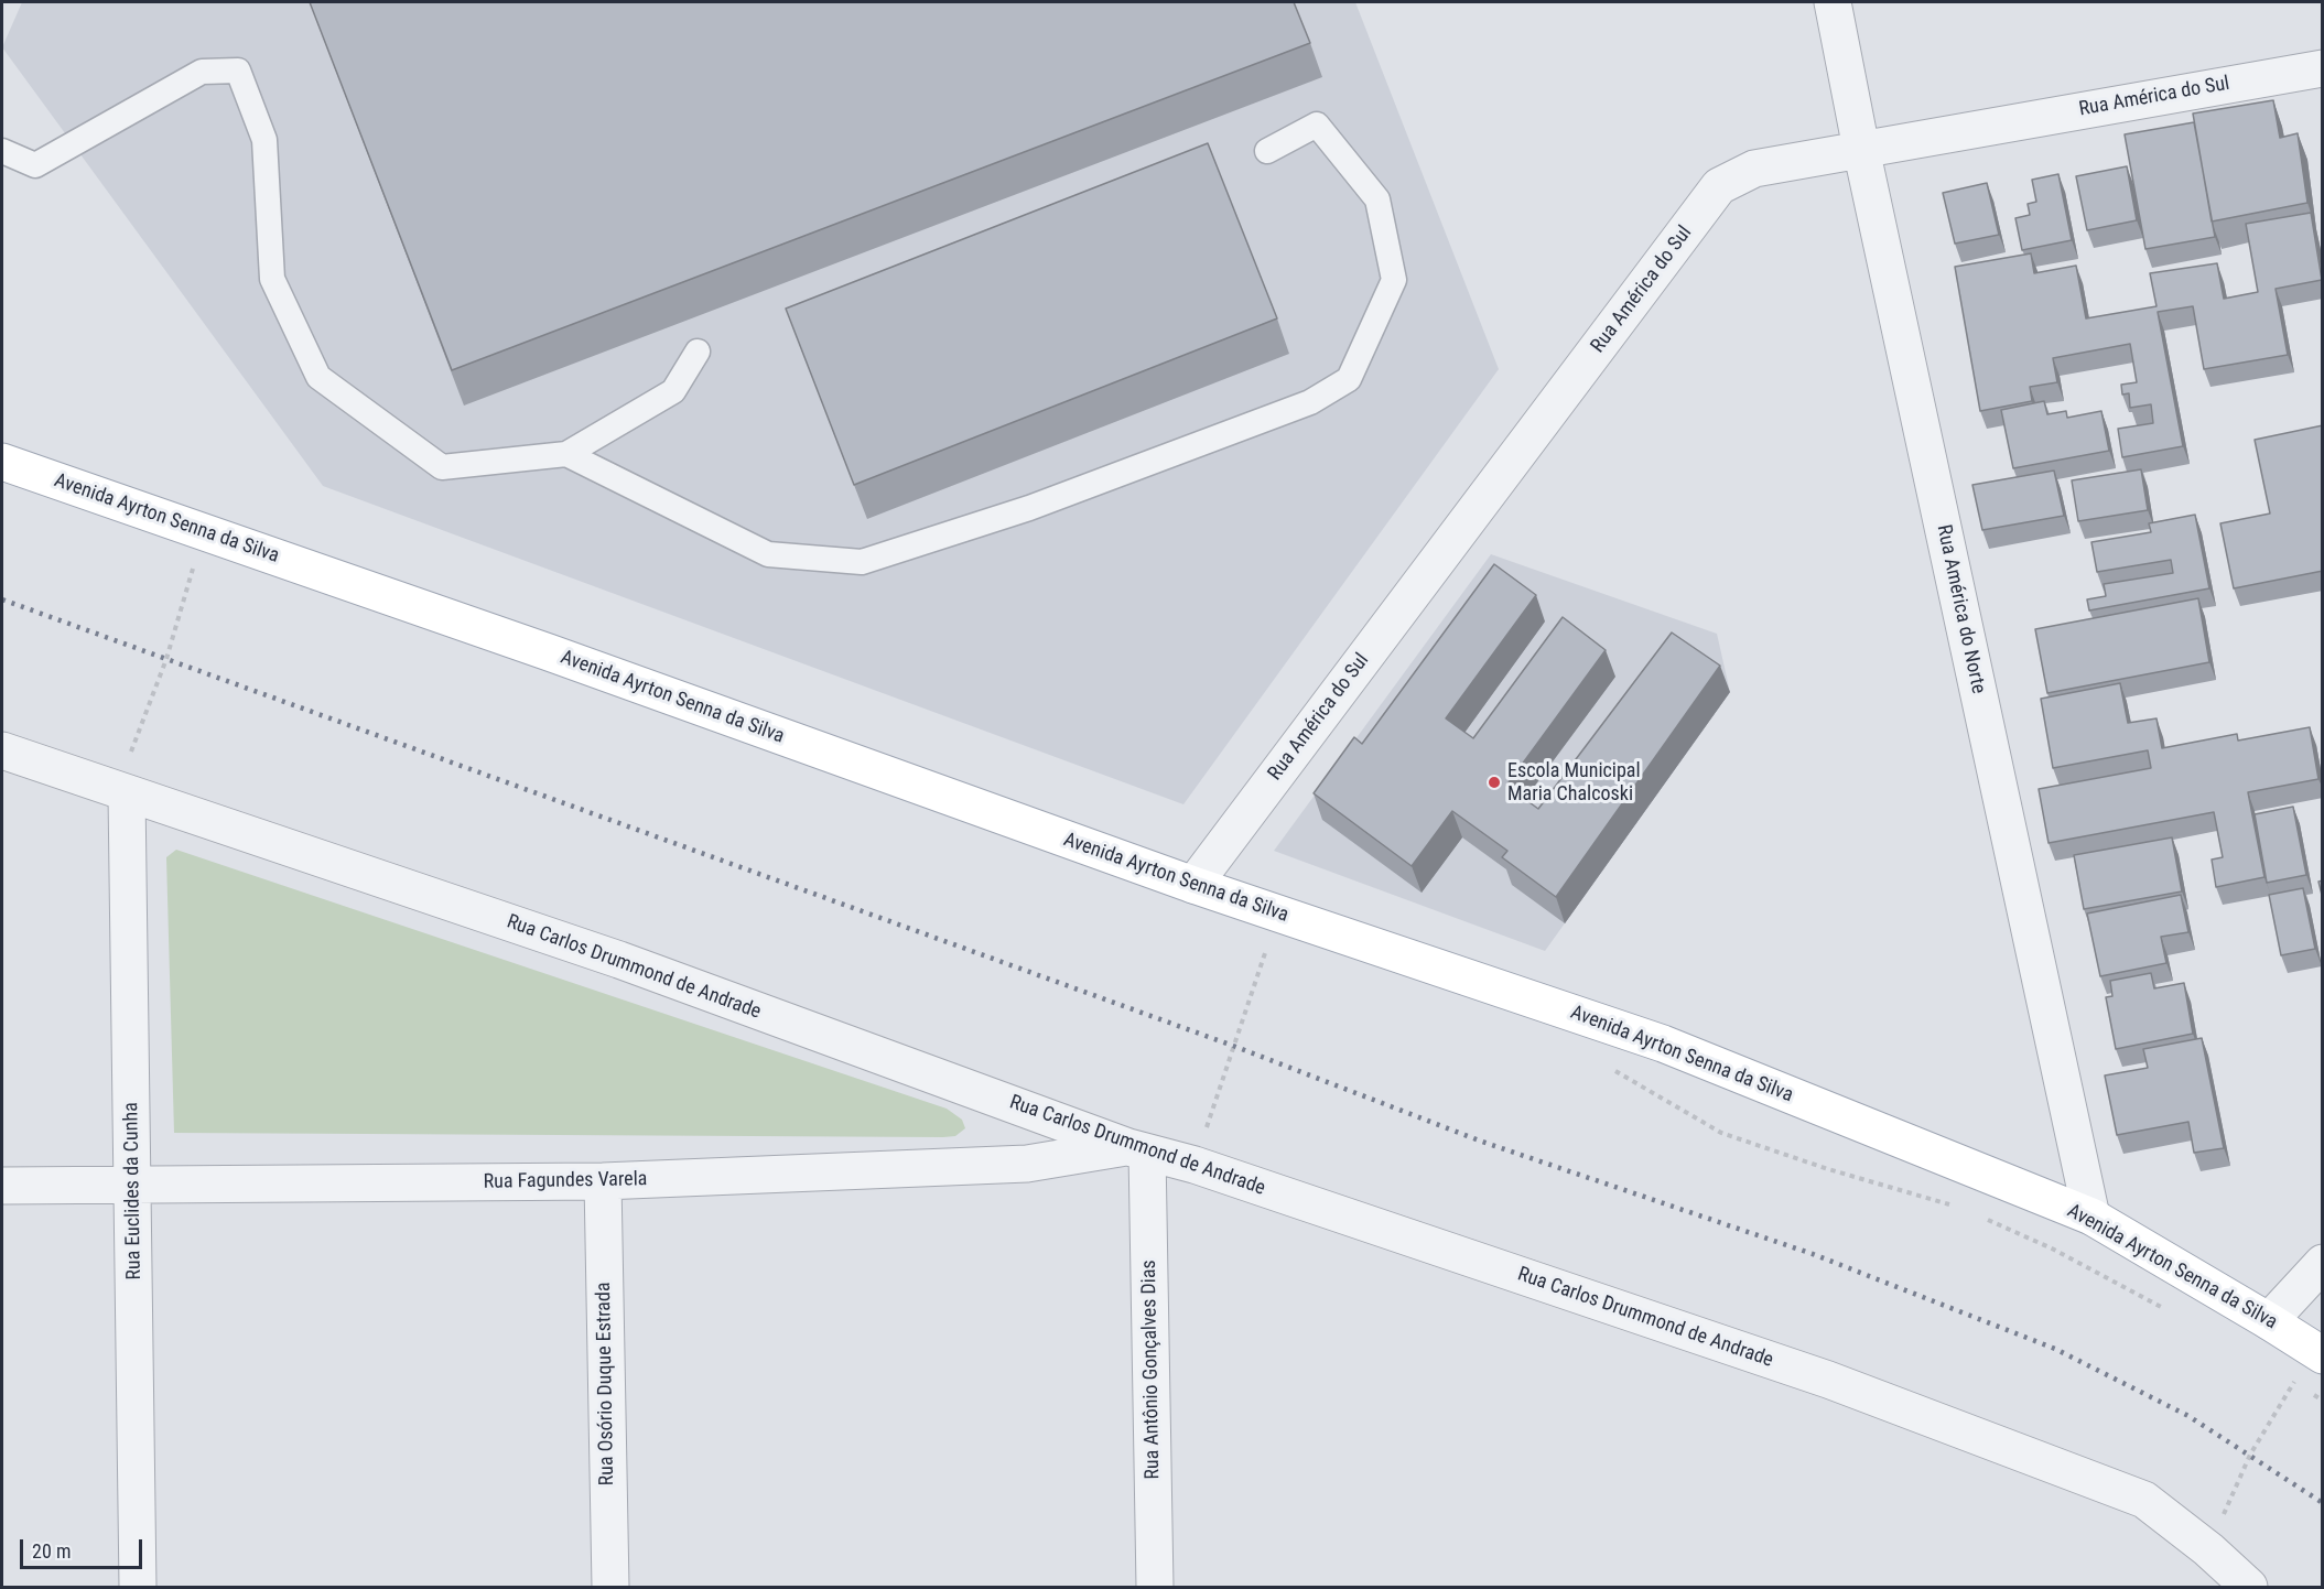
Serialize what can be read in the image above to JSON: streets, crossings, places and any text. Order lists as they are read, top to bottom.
{
  "streets": {
    "main road": ["Avenida Ayrton Senna da Silva"],
    "street": [
      "Rua América do Sul",
      "Rua América do Norte",
      "Rua Carlos Drummond de Andrade",
      "Rua Fagundes Varela",
      "Rua Euclides da Cunha",
      "Rua Antônio Gonçalves Dias",
      "Rua Osório Duque Estrada"
    ]
  },
  "crossings": [
    ["Rua América do Sul", "Avenida Ayrton Senna da Silva"],
    ["Rua América do Sul", "Rua América do Norte"],
    ["Avenida Ayrton Senna da Silva", "Rua América do Norte"],
    ["Rua Carlos Drummond de Andrade", "Rua Fagundes Varela"],
    ["Rua Carlos Drummond de Andrade", "Rua Euclides da Cunha"],
    ["Rua Carlos Drummond de Andrade", "Rua Antônio Gonçalves Dias"],
    ["Rua Fagundes Varela", "Rua Euclides da Cunha"],
    ["Rua Fagundes Varela", "Rua Antônio Gonçalves Dias"],
    ["Rua Fagundes Varela", "Rua Osório Duque Estrada"]
  ],
  "places": ["Escola Municipal Maria Chalcoski"],
  "scale_bar": "20 m"
}
